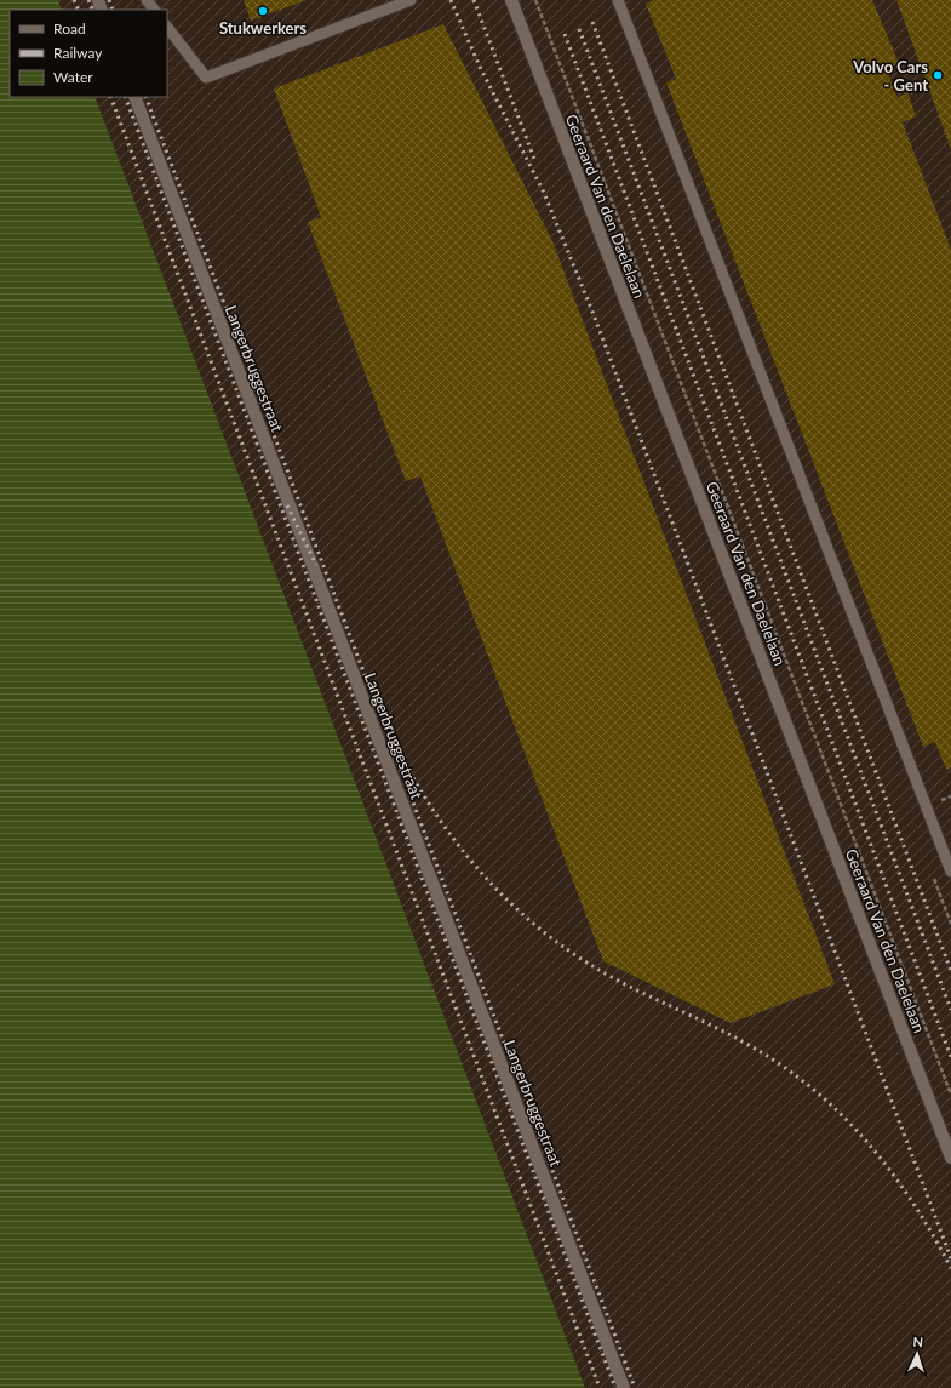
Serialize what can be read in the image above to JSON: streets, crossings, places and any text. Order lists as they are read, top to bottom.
{
  "streets": {
    "street": ["Geeraard Van den Daelelaan", "Langerbruggestraat"]
  },
  "places": ["Stukwerkers", "Volvo Cars - Gent"],
  "legend": ["Road", "Railway", "Water"],
  "north": "top"
}
